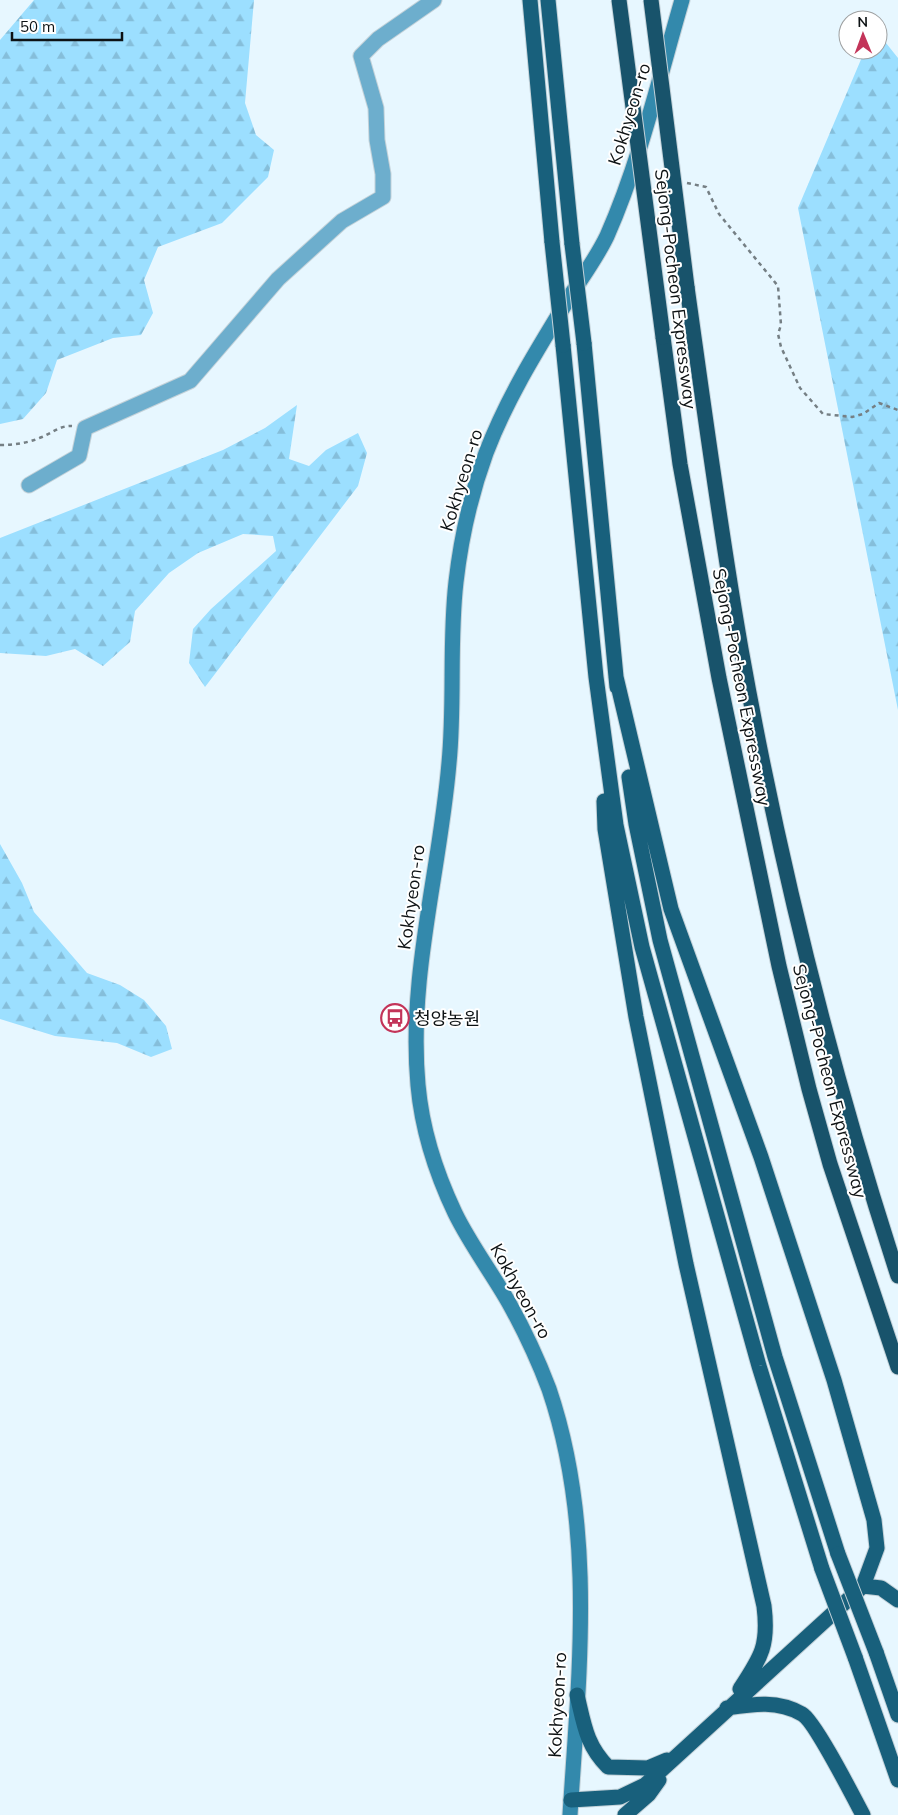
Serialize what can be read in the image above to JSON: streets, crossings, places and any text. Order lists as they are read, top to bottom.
{
  "streets": {
    "highway": ["Sejong-Pocheon Expressway"],
    "main road": ["Kokhyeon-ro"]
  },
  "places": {
    "bus stop": ["청양농원"]
  },
  "scale_bar": "50 m",
  "north": "top"
}
